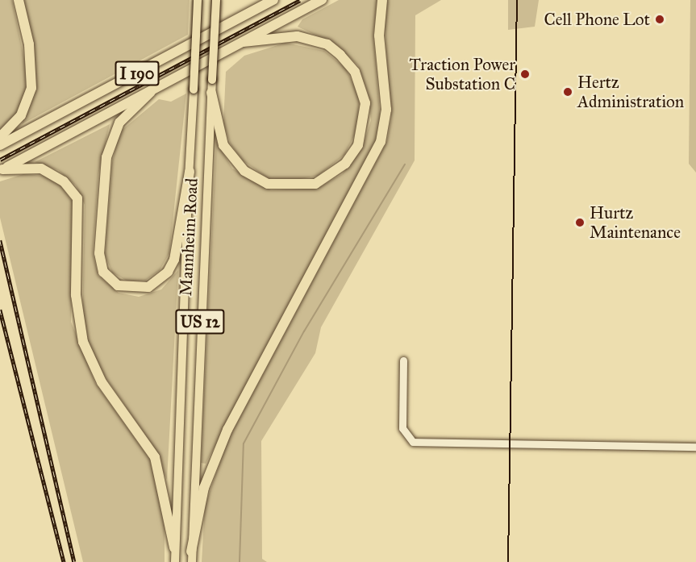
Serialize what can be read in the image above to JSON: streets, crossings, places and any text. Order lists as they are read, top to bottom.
{
  "streets": {
    "highway": ["I 190"],
    "main road": ["Mannheim Road", "US 12"]
  },
  "places": [
    "Cell Phone Lot",
    "Traction Power Substation C",
    "Hertz Administration",
    "Hurtz Maintenance"
  ]
}
